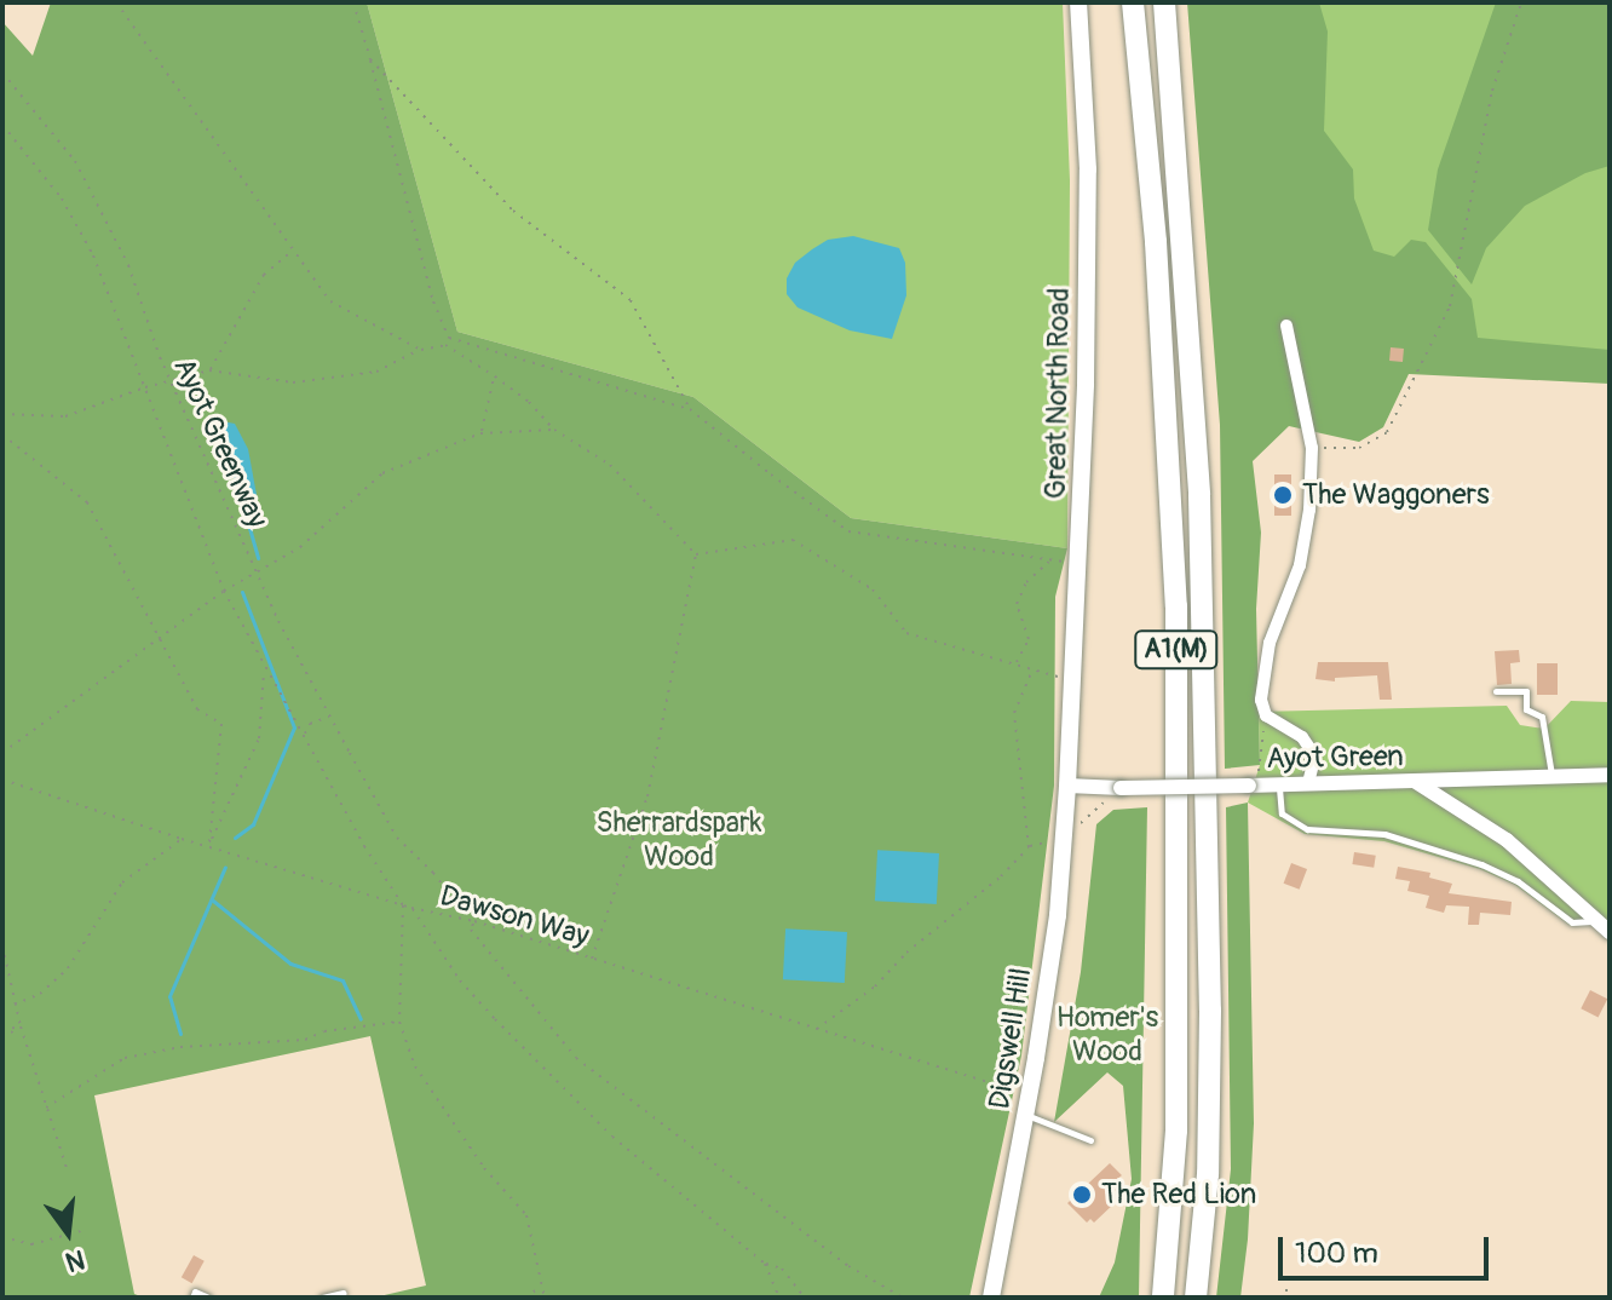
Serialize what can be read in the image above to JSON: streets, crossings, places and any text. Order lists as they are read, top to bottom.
{
  "streets": {
    "highway": ["A1(M)"],
    "main road": ["Great North Road", "Digswell Hill"],
    "street": ["Ayot Green"],
    "path": ["Ayot Greenway", "Dawson Way"]
  },
  "crossings": [
    ["Great North Road", "Ayot Green"],
    ["Great North Road", "Digswell Hill"],
    ["Ayot Greenway", "Dawson Way"],
    ["Ayot Green", "Digswell Hill"]
  ],
  "parks": ["Sherrardspark Wood", "Homer's Wood"],
  "places": ["The Waggoners", "The Red Lion"],
  "scale_bar": "100 m",
  "north": "bottom"
}
